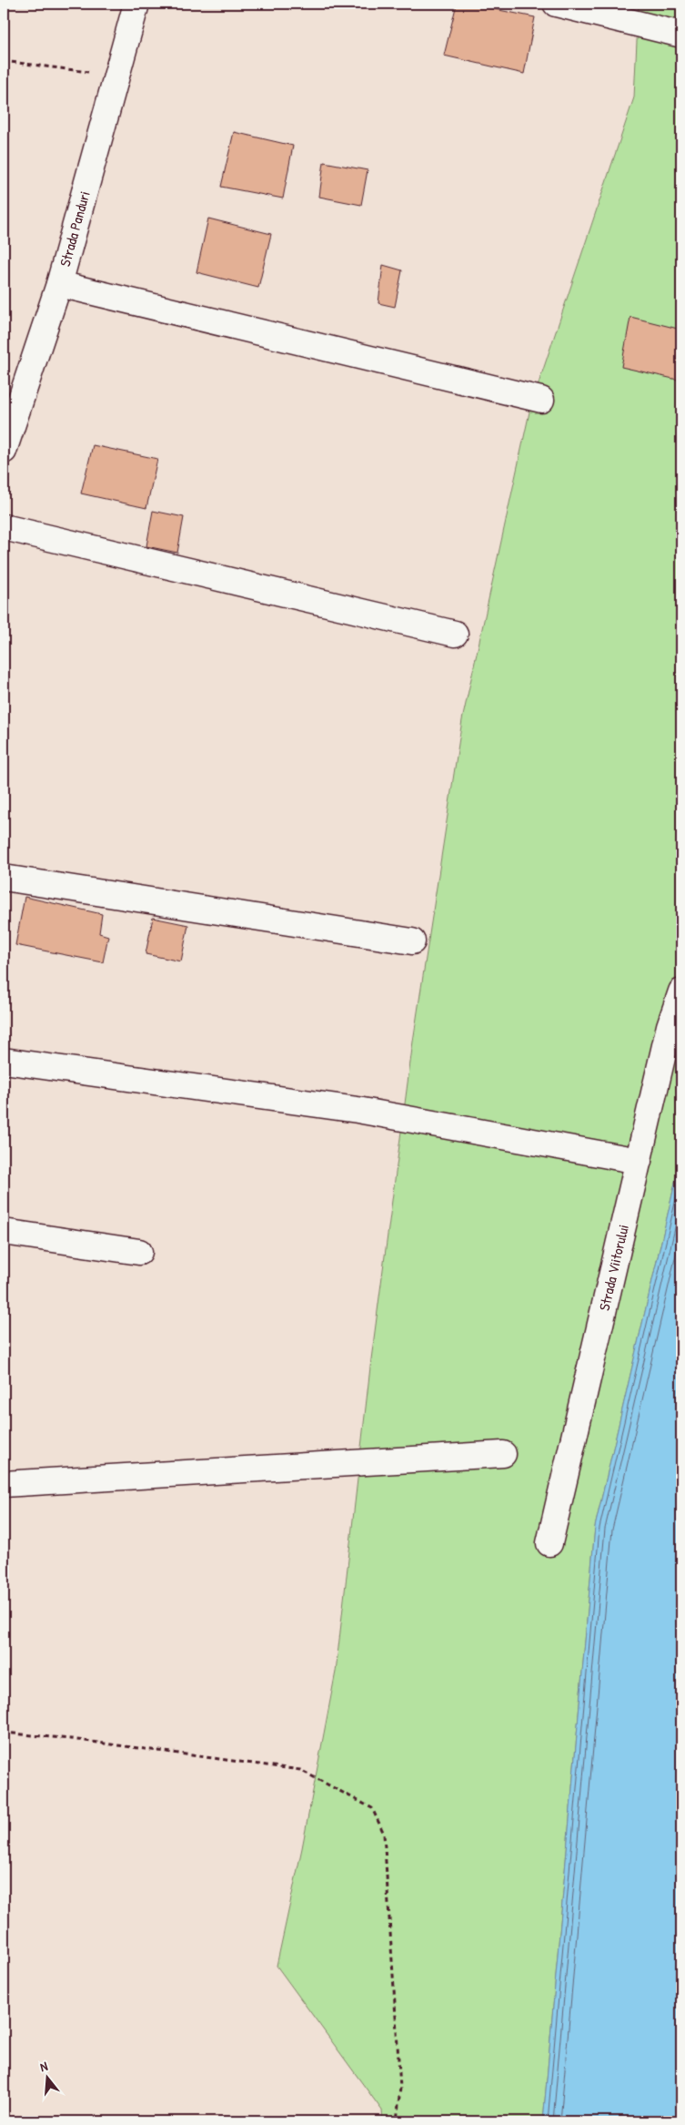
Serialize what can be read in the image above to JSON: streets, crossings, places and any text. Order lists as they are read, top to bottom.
{
  "streets": {
    "street": ["Strada Panduri", "Strada Viitorului"]
  },
  "north": "top"
}
